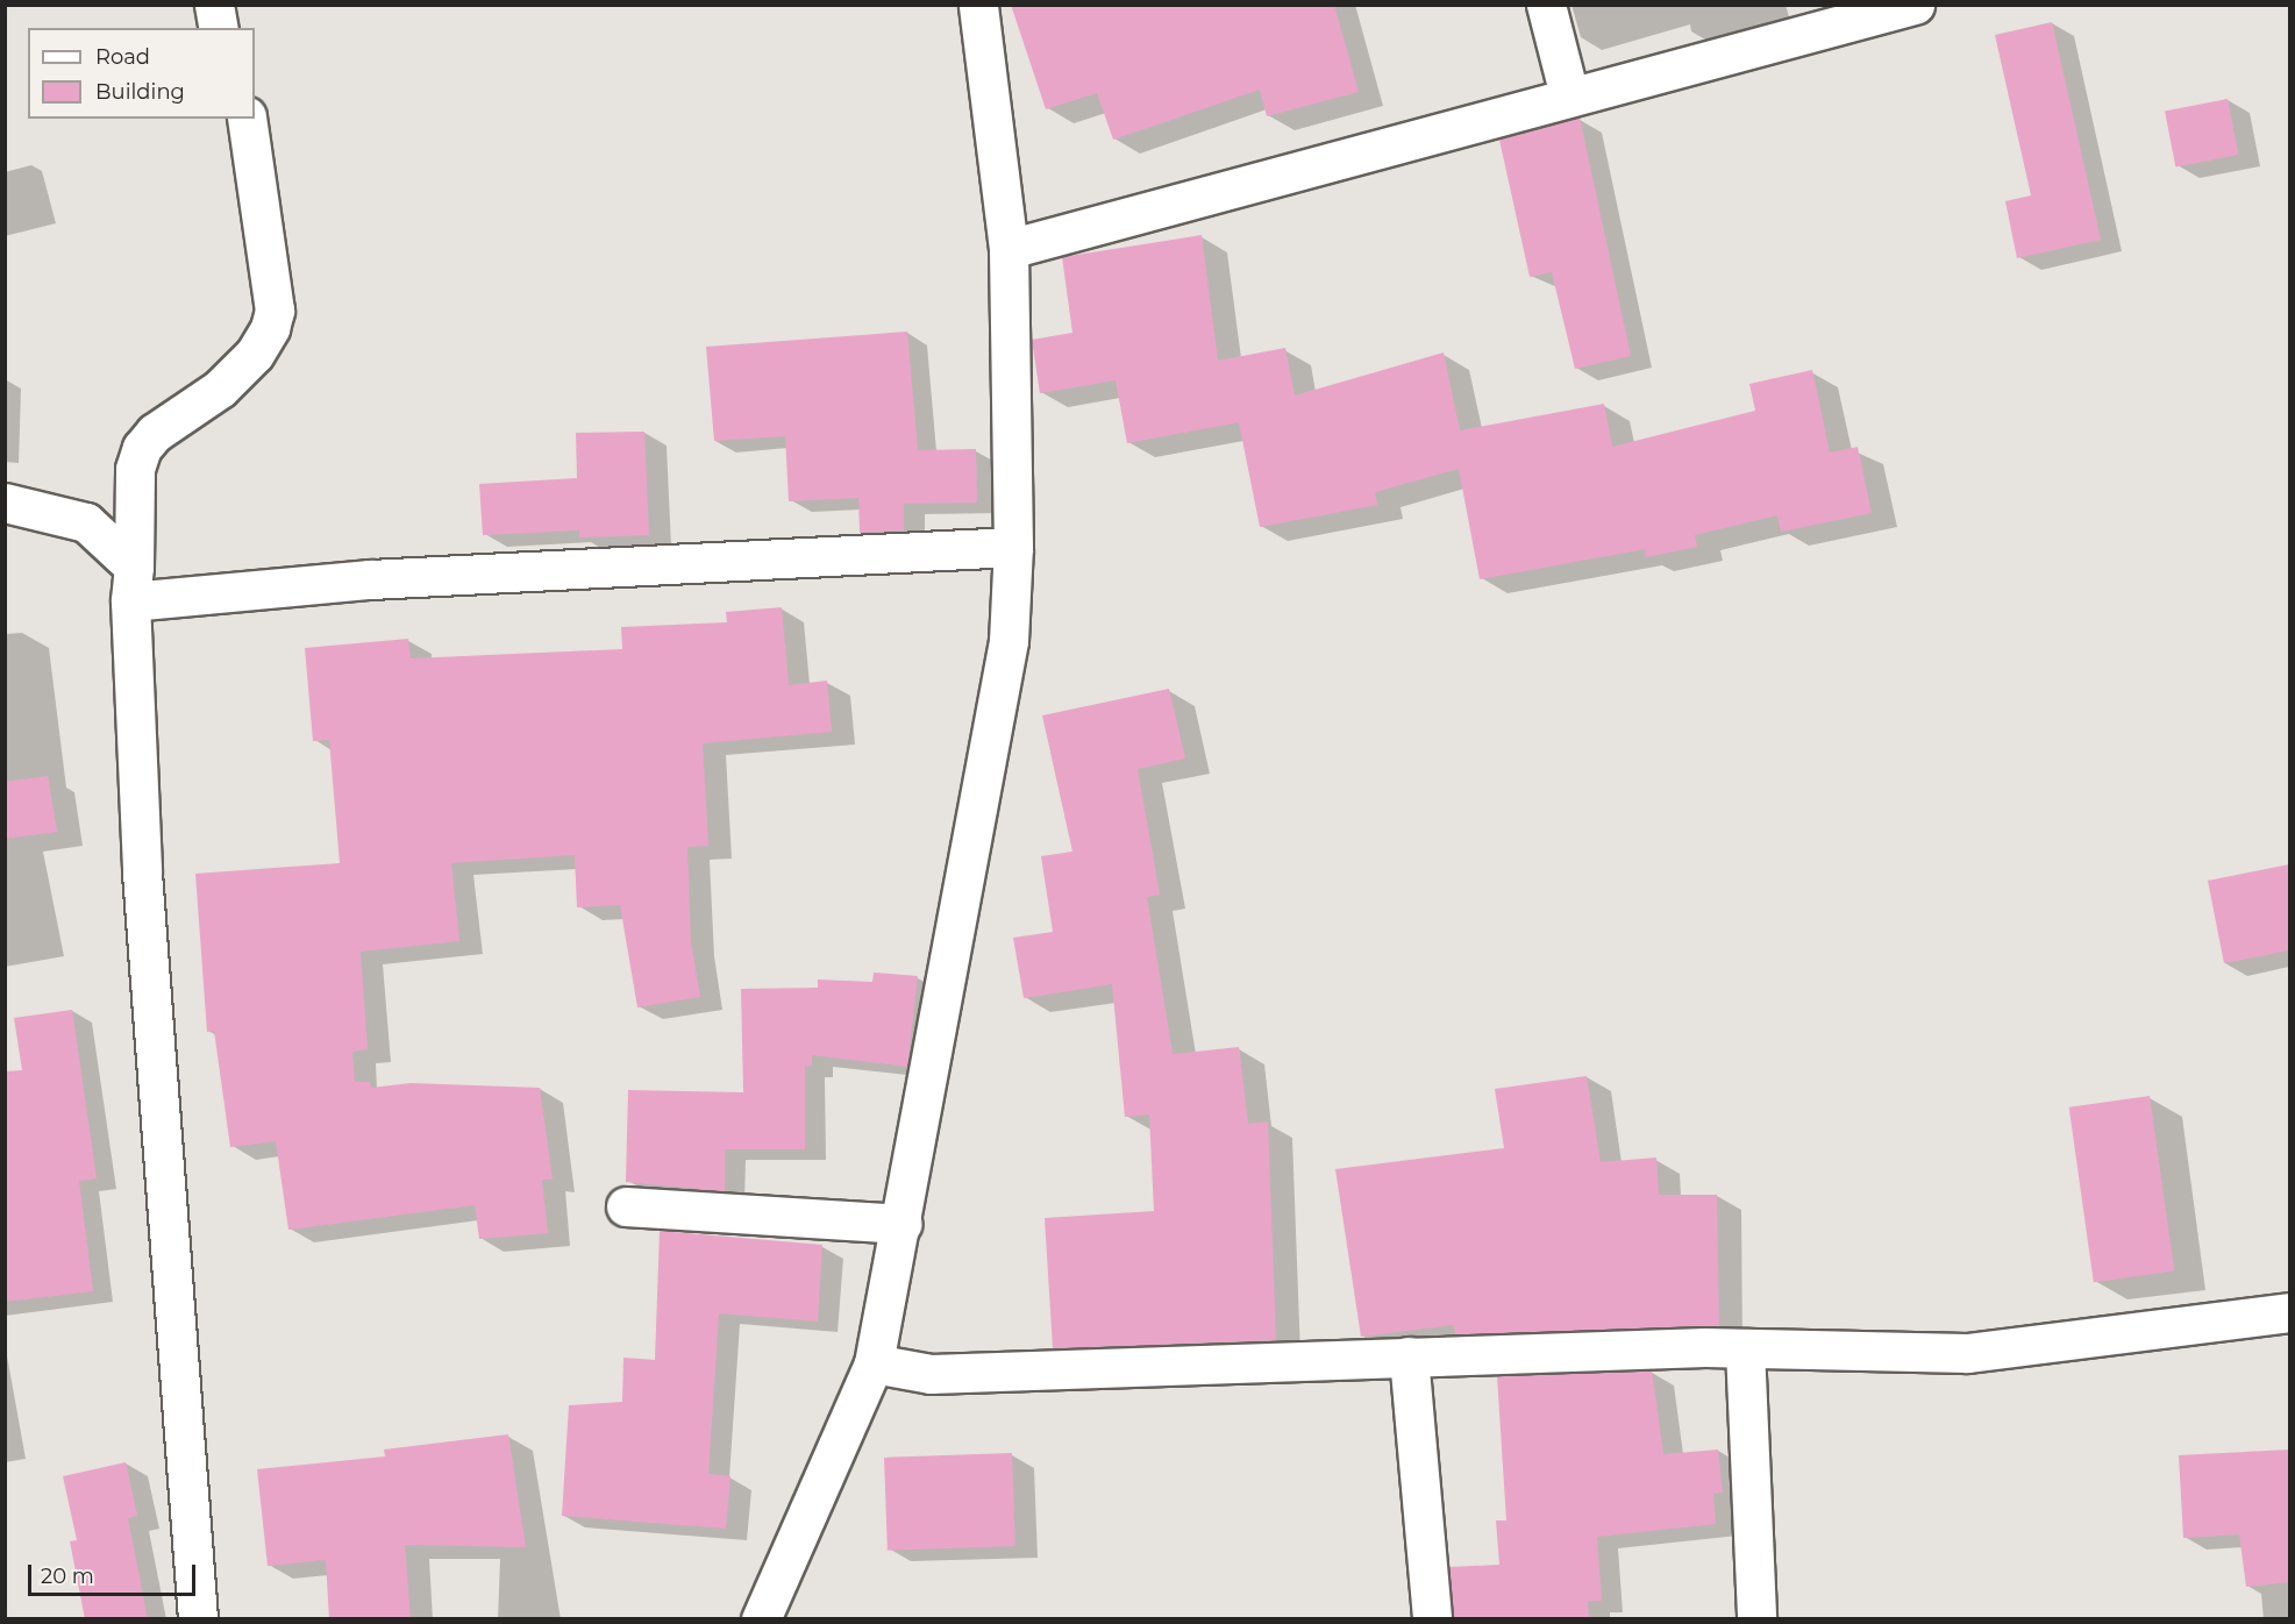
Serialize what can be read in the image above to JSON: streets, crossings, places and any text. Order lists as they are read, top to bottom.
{
  "legend": ["Road", "Building"],
  "scale_bar": "20 m"
}
